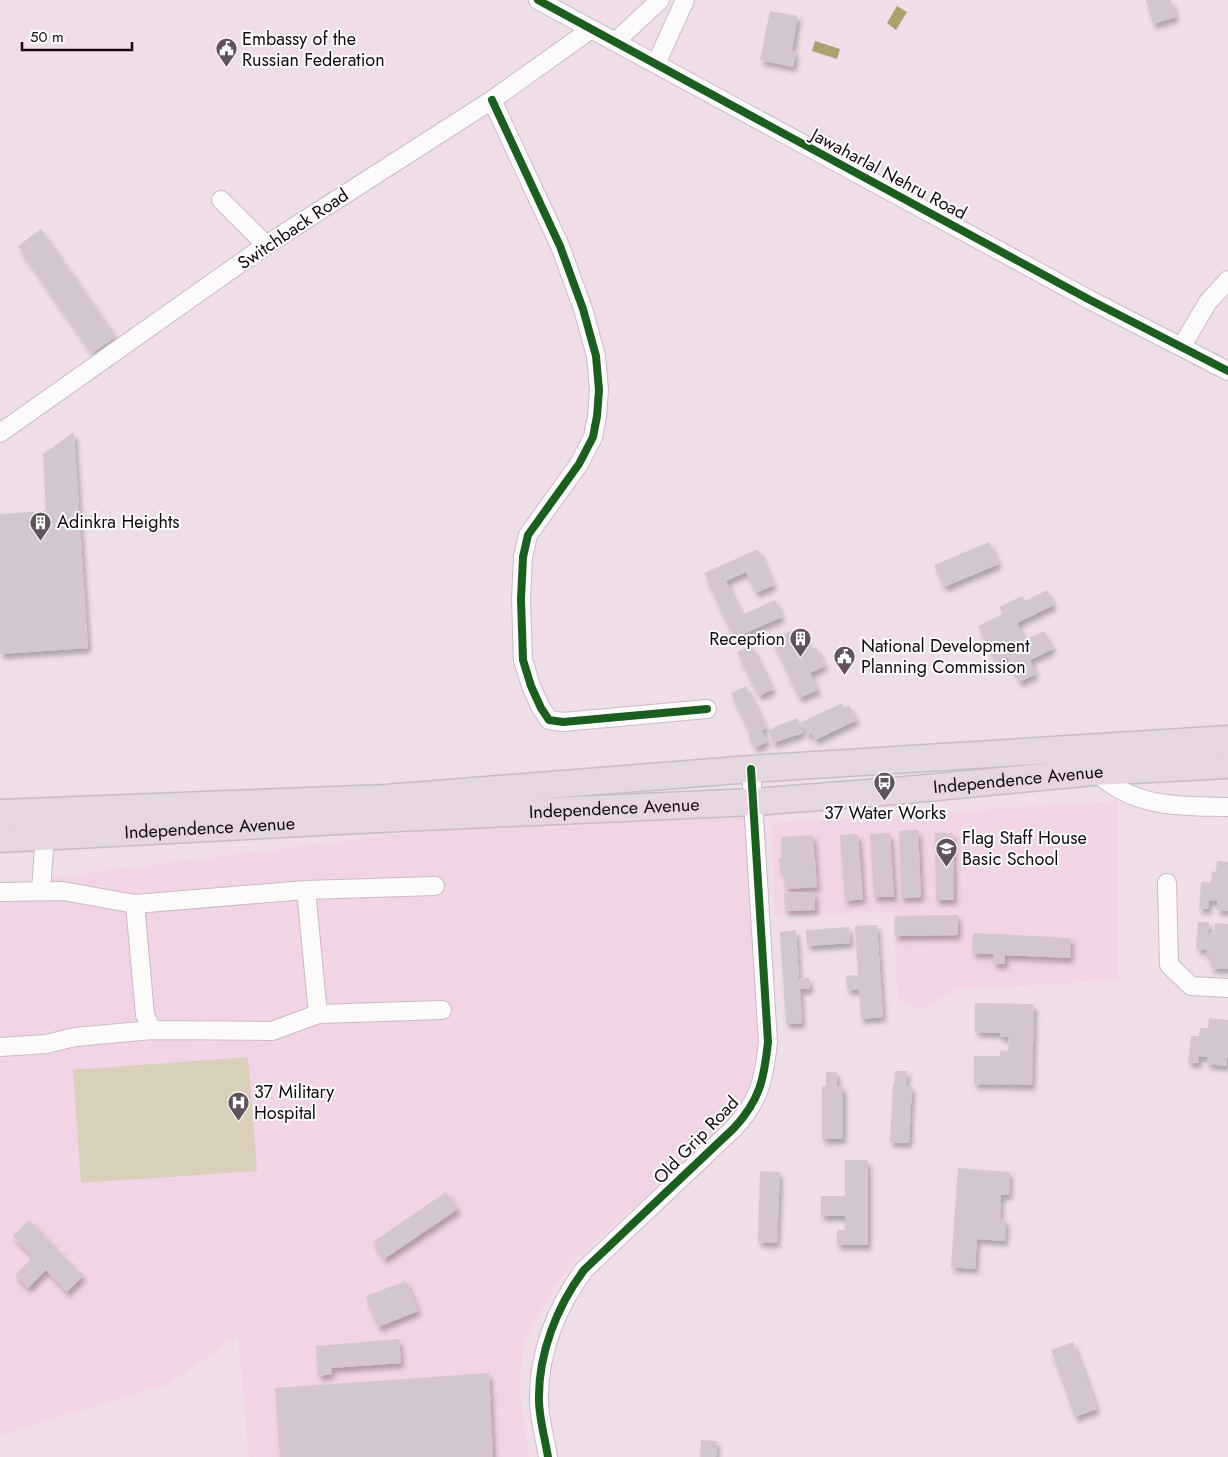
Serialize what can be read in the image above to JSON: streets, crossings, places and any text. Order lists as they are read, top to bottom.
{
  "streets": {
    "highway": ["Independence Avenue"],
    "street": ["Jawaharlal Nehru Road", "Switchback Road", "Old Grip Road"]
  },
  "crossings": [
    ["Jawaharlal Nehru Road", "Switchback Road"],
    ["Independence Avenue", "Old Grip Road"]
  ],
  "places": {
    "public building": ["Embassy of the Russian Federation", "National Development Planning Commission"],
    "building": ["Adinkra Heights", "Reception"],
    "bus stop": ["37 Water Works"],
    "school or university": ["Flag Staff House Basic School"],
    "hospital": ["37 Military Hospital"]
  },
  "scale_bar": "50 m"
}
